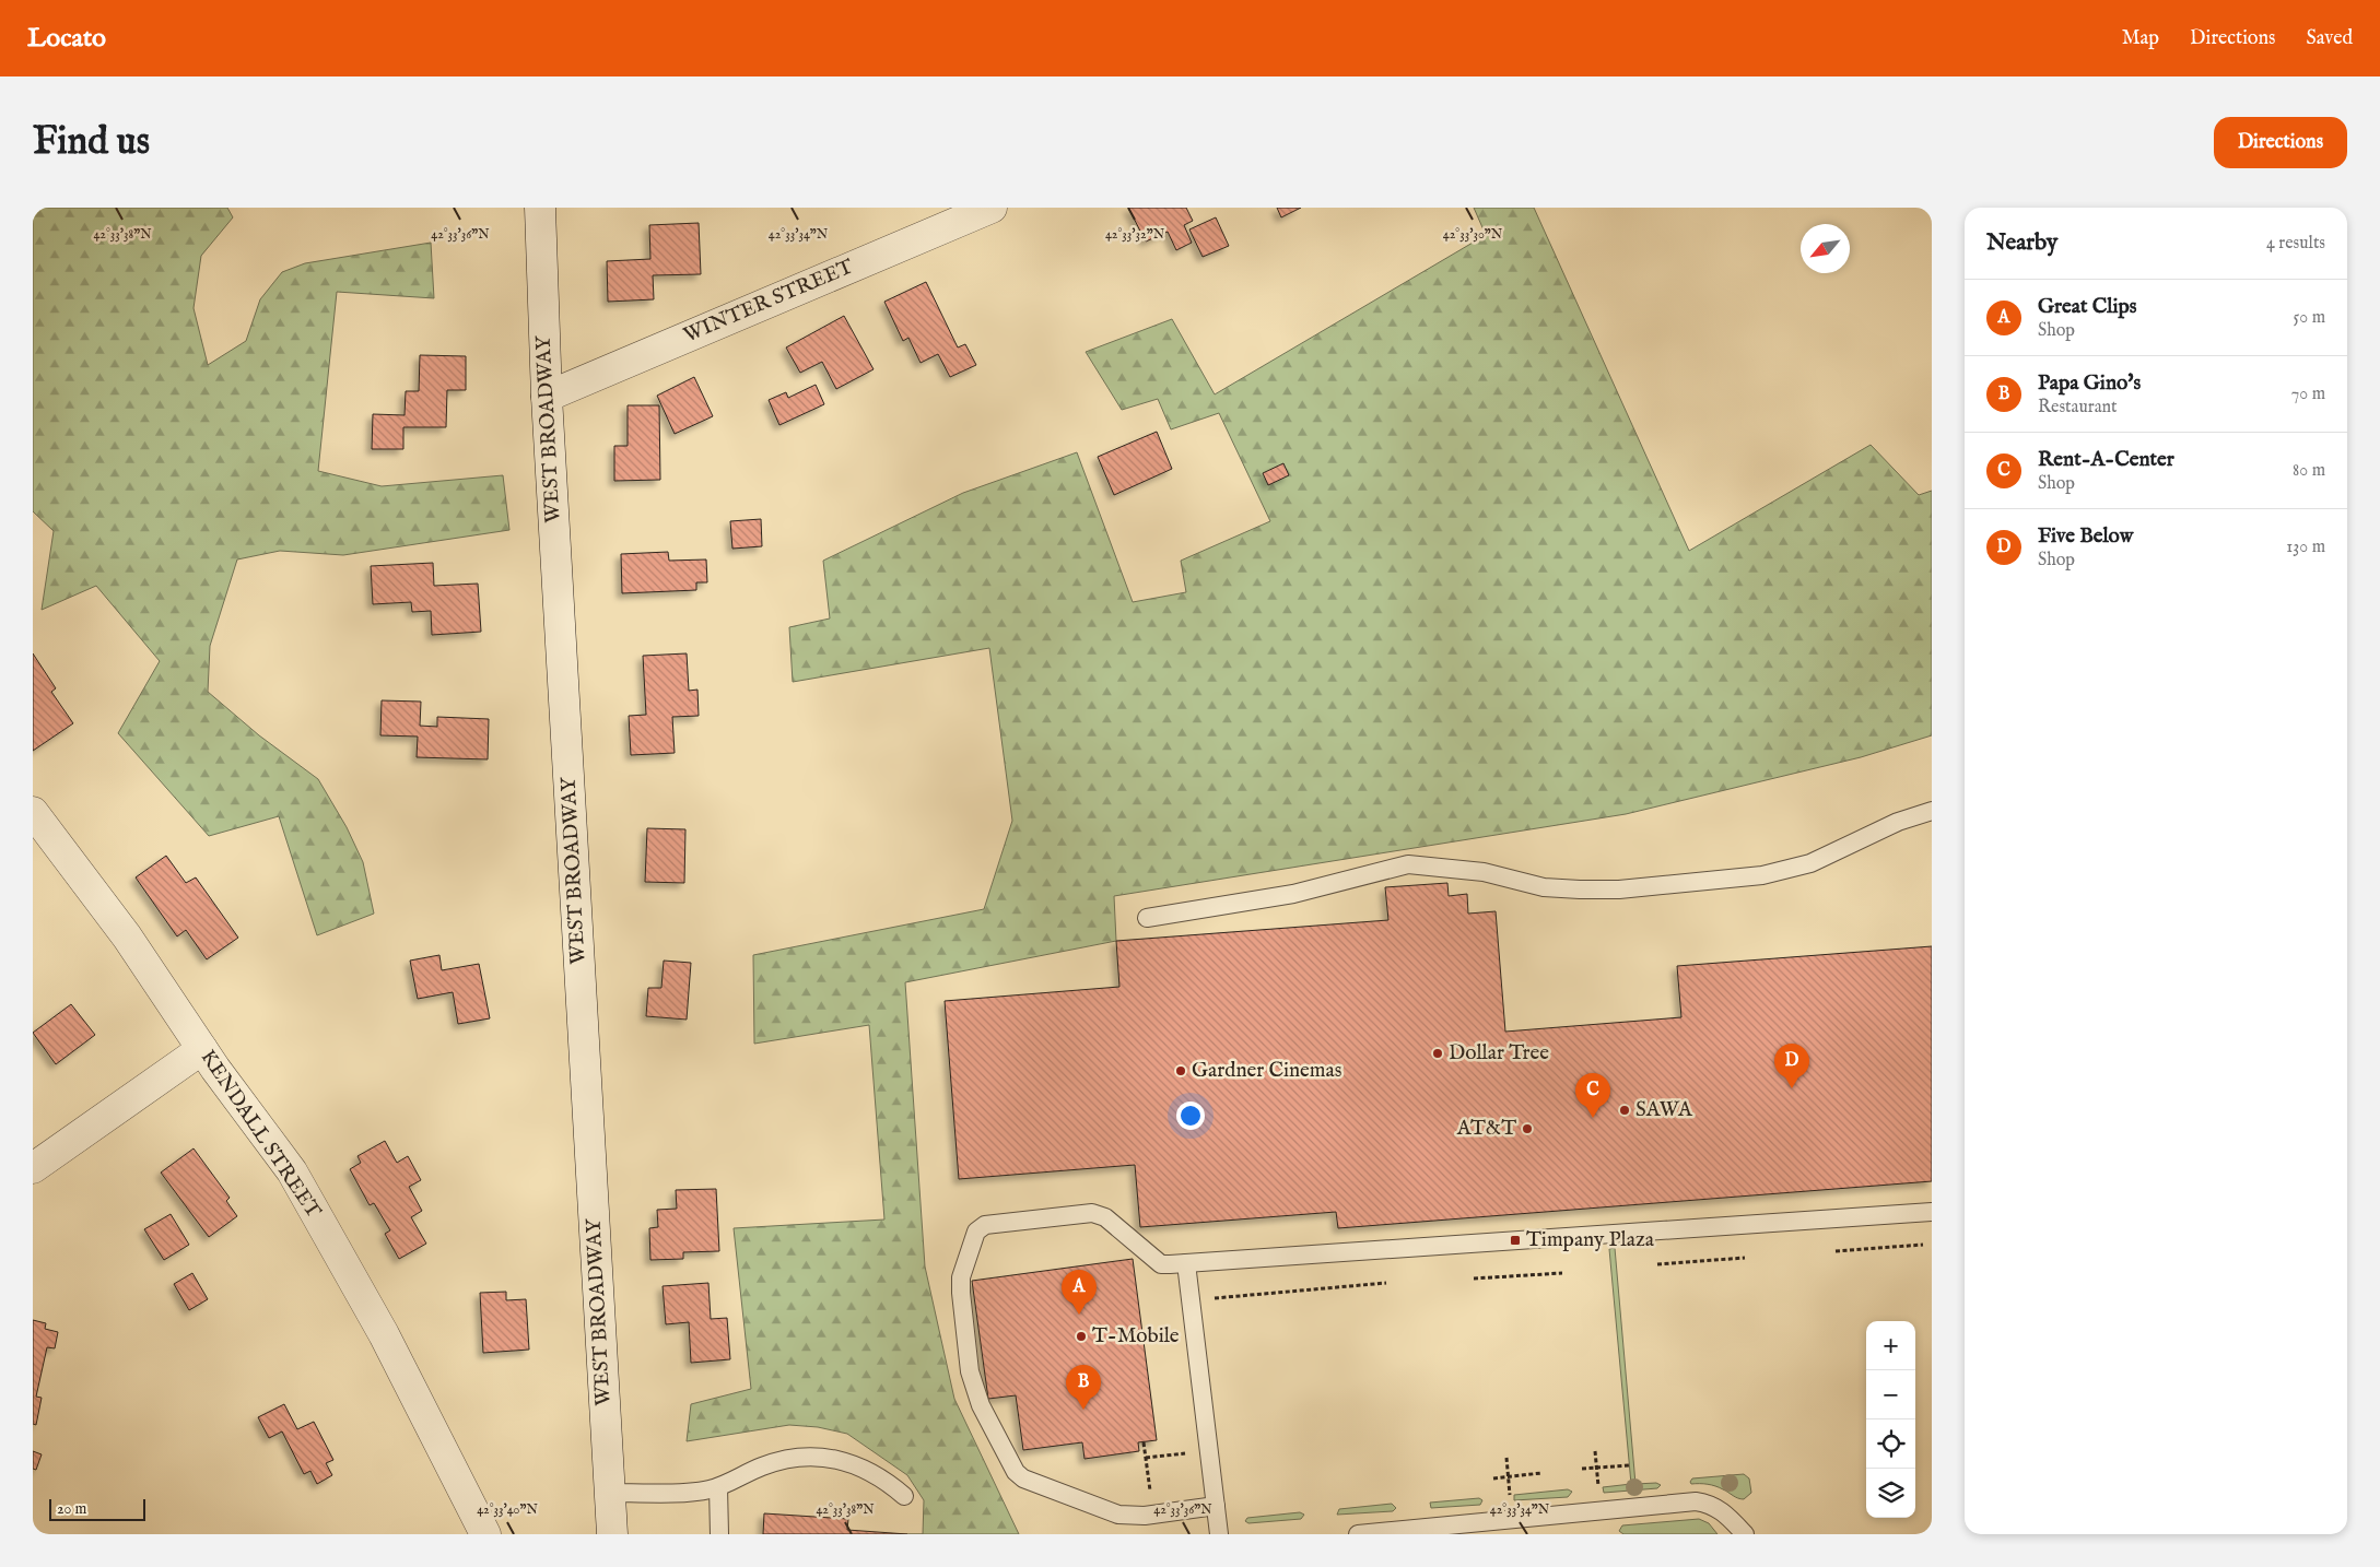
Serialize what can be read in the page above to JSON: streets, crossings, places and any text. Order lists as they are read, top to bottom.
{
  "streets": {
    "street": ["WINTER STREET", "WEST BROADWAY", "KENDALL STREET"]
  },
  "crossings": [
    ["WINTER STREET", "WEST BROADWAY"]
  ],
  "places": {
    "other": [
      "Dollar Tree",
      "Gardner Cinemas",
      "SAWA",
      "AT&T",
      "T-Mobile"
    ],
    "transit": ["Timpany Plaza"]
  },
  "scale_bar": "20 m",
  "north": "bottom left",
  "page": {
    "header": "Locato",
    "nav": ["Map", "Directions", "Saved"],
    "buttons": "Directions",
    "title": "Find us",
    "heading": ["Nearby", "4 results"],
    "list": [
      {
        "mark": "A",
        "name": "Great Clips",
        "note": "Shop",
        "value": "50 m"
      },
      {
        "mark": "B",
        "name": "Papa Gino's",
        "note": "Restaurant",
        "value": "70 m"
      },
      {
        "mark": "C",
        "name": "Rent-A-Center",
        "note": "Shop",
        "value": "80 m"
      },
      {
        "mark": "D",
        "name": "Five Below",
        "note": "Shop",
        "value": "130 m"
      }
    ],
    "pins": [
      "D",
      "C",
      "A",
      "B"
    ],
    "map_buttons": ["+", "−"],
    "scale": "20 m"
  },
  "coordinates": [
    "42°33'38\"N",
    "42°33'36\"N",
    "42°33'34\"N",
    "42°33'32\"N",
    "42°33'30\"N",
    "42°33'40\"N"
  ]
}
